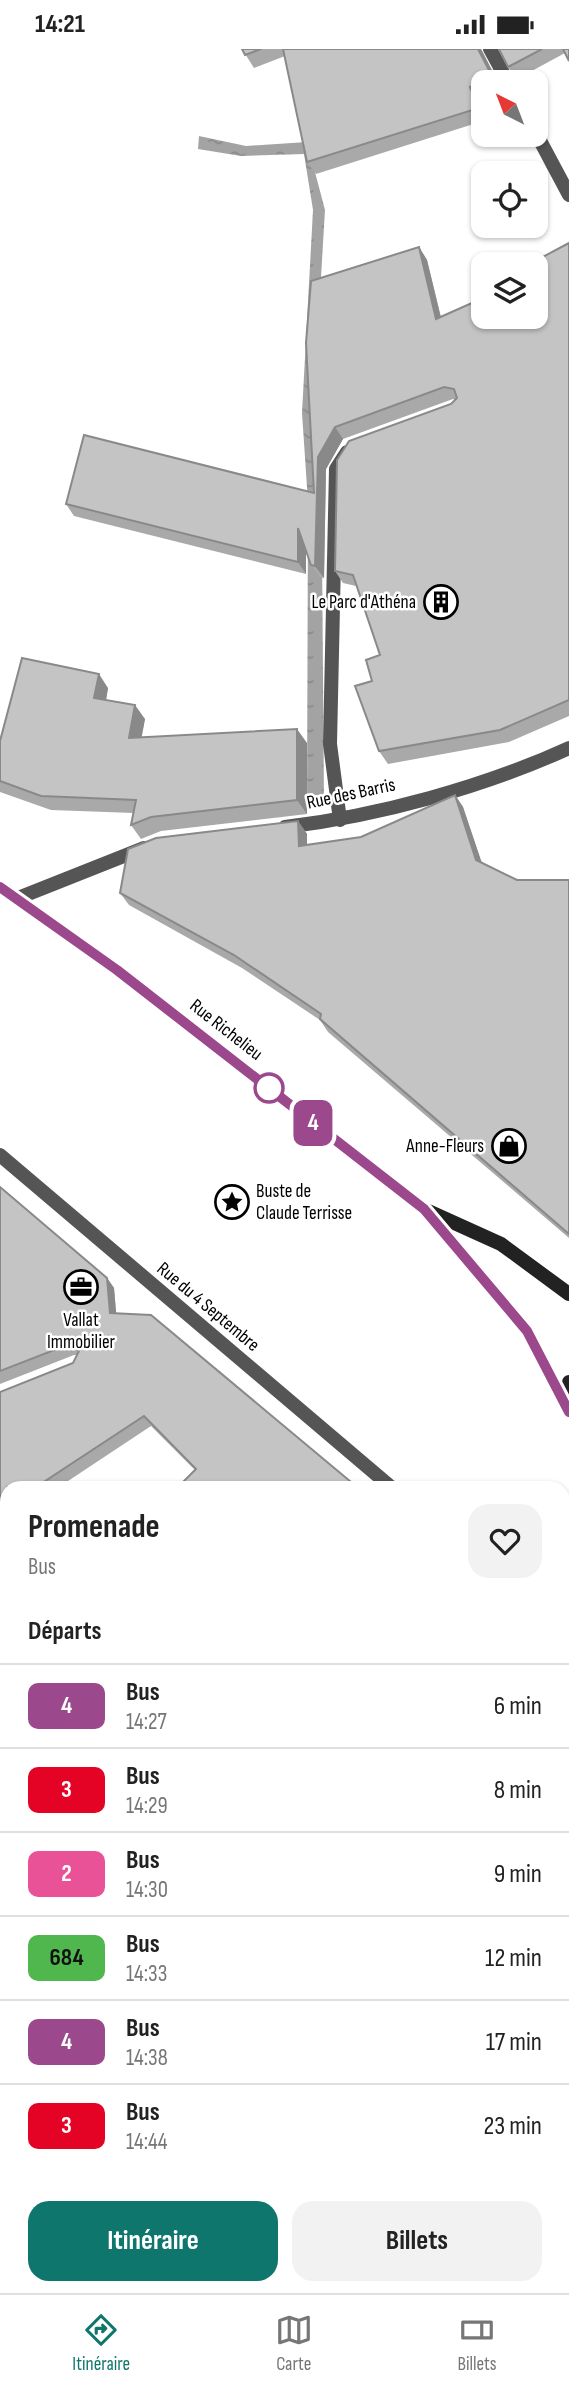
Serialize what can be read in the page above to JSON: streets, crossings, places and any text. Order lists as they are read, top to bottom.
{
  "streets": {
    "main road": ["Rue Richelieu"],
    "street": ["Rue des Barris", "Rue du 4 Septembre"]
  },
  "places": {
    "building": ["Le Parc d'Athéna"],
    "shop": ["Anne-Fleurs"],
    "place": ["Buste de Claude Terrisse"],
    "office": ["Vallat Immobilier"]
  },
  "lines": ["bus line 4"],
  "north": "top left",
  "page": {
    "status": "14:21",
    "on_map": "4",
    "heading": [
      ["Promenade", "Bus"],
      "Départs"
    ],
    "list": [
      {
        "mark": "4",
        "name": "Bus",
        "note": "14:27",
        "value": "6 min"
      },
      {
        "mark": "3",
        "name": "Bus",
        "note": "14:29",
        "value": "8 min"
      },
      {
        "mark": "2",
        "name": "Bus",
        "note": "14:30",
        "value": "9 min"
      },
      {
        "mark": "684",
        "name": "Bus",
        "note": "14:33",
        "value": "12 min"
      },
      {
        "mark": "4",
        "name": "Bus",
        "note": "14:38",
        "value": "17 min"
      },
      {
        "mark": "3",
        "name": "Bus",
        "note": "14:44",
        "value": "23 min"
      }
    ],
    "buttons": ["Itinéraire", "Billets"],
    "tabs": ["Itinéraire", "Carte", "Billets"]
  }
}
